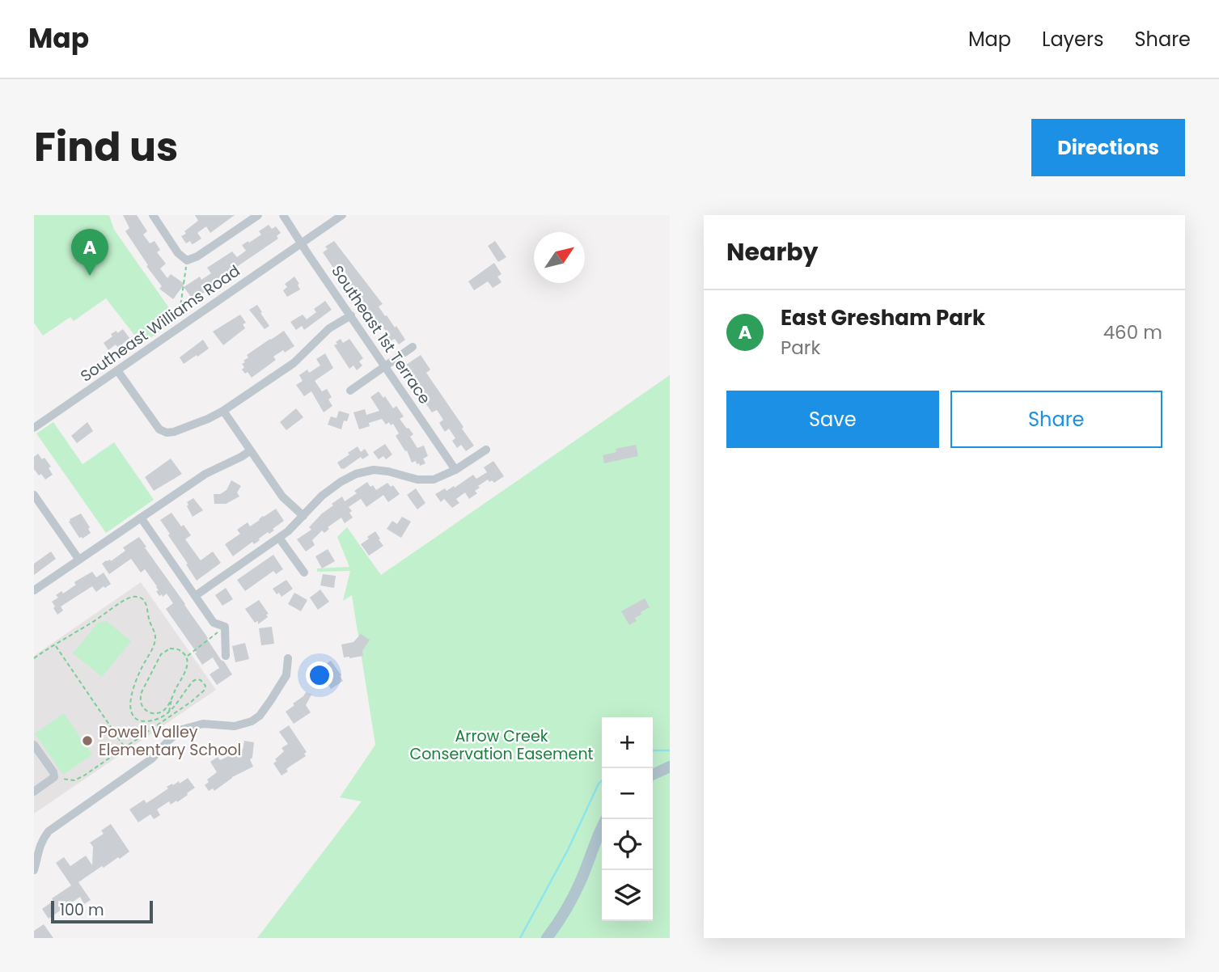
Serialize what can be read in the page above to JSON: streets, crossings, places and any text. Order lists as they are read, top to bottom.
{
  "streets": {
    "street": ["Southeast Williams Road", "Southeast 1st Terrace"]
  },
  "crossings": [
    ["Southeast Williams Road", "Southeast 1st Terrace"]
  ],
  "parks": ["Arrow Creek Conservation Easement"],
  "places": ["Powell Valley Elementary School"],
  "scale_bar": "100 m",
  "north": "top right",
  "page": {
    "header": "Map",
    "nav": ["Map", "Layers", "Share"],
    "title": "Find us",
    "buttons": [
      "Directions",
      ["Save", "Share"]
    ],
    "heading": "Nearby",
    "pins": "A",
    "list": [
      {
        "mark": "A",
        "name": "East Gresham Park",
        "note": "Park",
        "value": "460 m"
      }
    ],
    "map_buttons": ["+", "−"],
    "scale": "100 m"
  }
}
